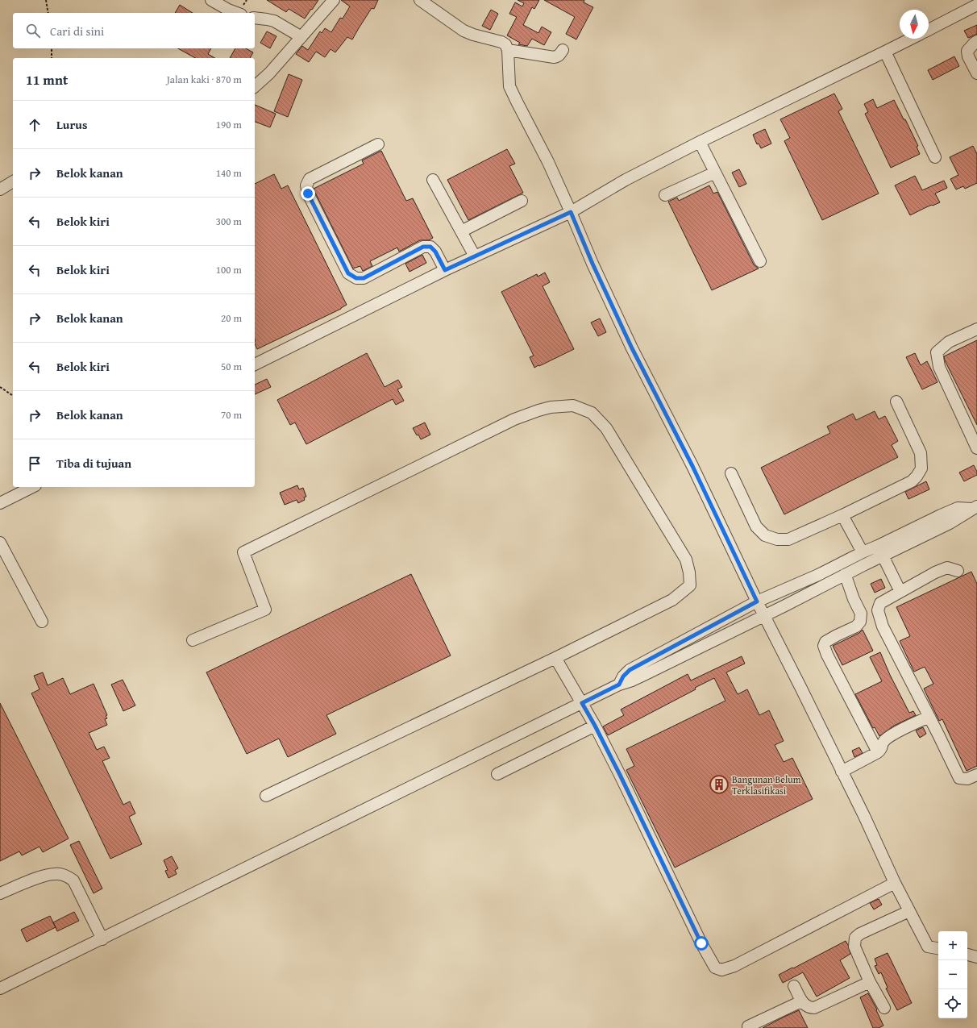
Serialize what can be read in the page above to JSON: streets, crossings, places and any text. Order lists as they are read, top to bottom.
{
  "places": {
    "building": ["Bangunan Belum Terklasifikasi"]
  },
  "north": "bottom",
  "page": {
    "search": "Cari di sini",
    "heading": ["11 mnt", "Jalan kaki · 870 m"],
    "list": [
      ["Lurus", "190 m"],
      ["Belok kanan", "140 m"],
      ["Belok kiri", "300 m"],
      ["Belok kiri", "100 m"],
      ["Belok kanan", "20 m"],
      ["Belok kiri", "50 m"],
      ["Belok kanan", "70 m"],
      "Tiba di tujuan"
    ],
    "map_buttons": ["+", "−"]
  }
}
